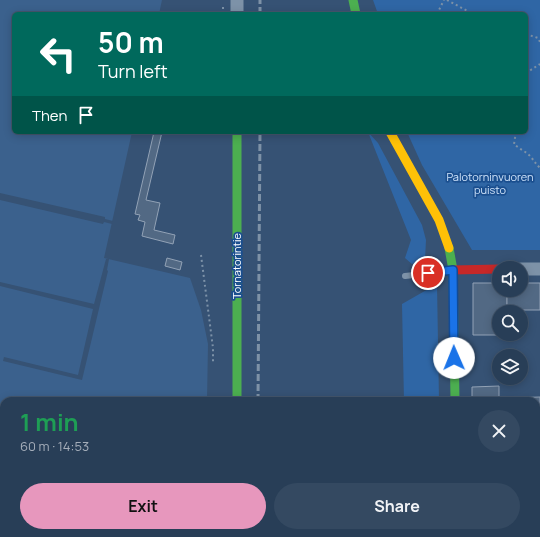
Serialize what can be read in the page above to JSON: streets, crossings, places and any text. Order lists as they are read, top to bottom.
{
  "streets": {
    "street": ["Tornatorintie"]
  },
  "parks": ["Palotorninvuoren puisto"],
  "page": {
    "turn": ["50 m", "Turn left"],
    "then": "Then",
    "heading": ["1 min", "60 m · 14:53"],
    "buttons": ["Exit", "Share"]
  }
}
